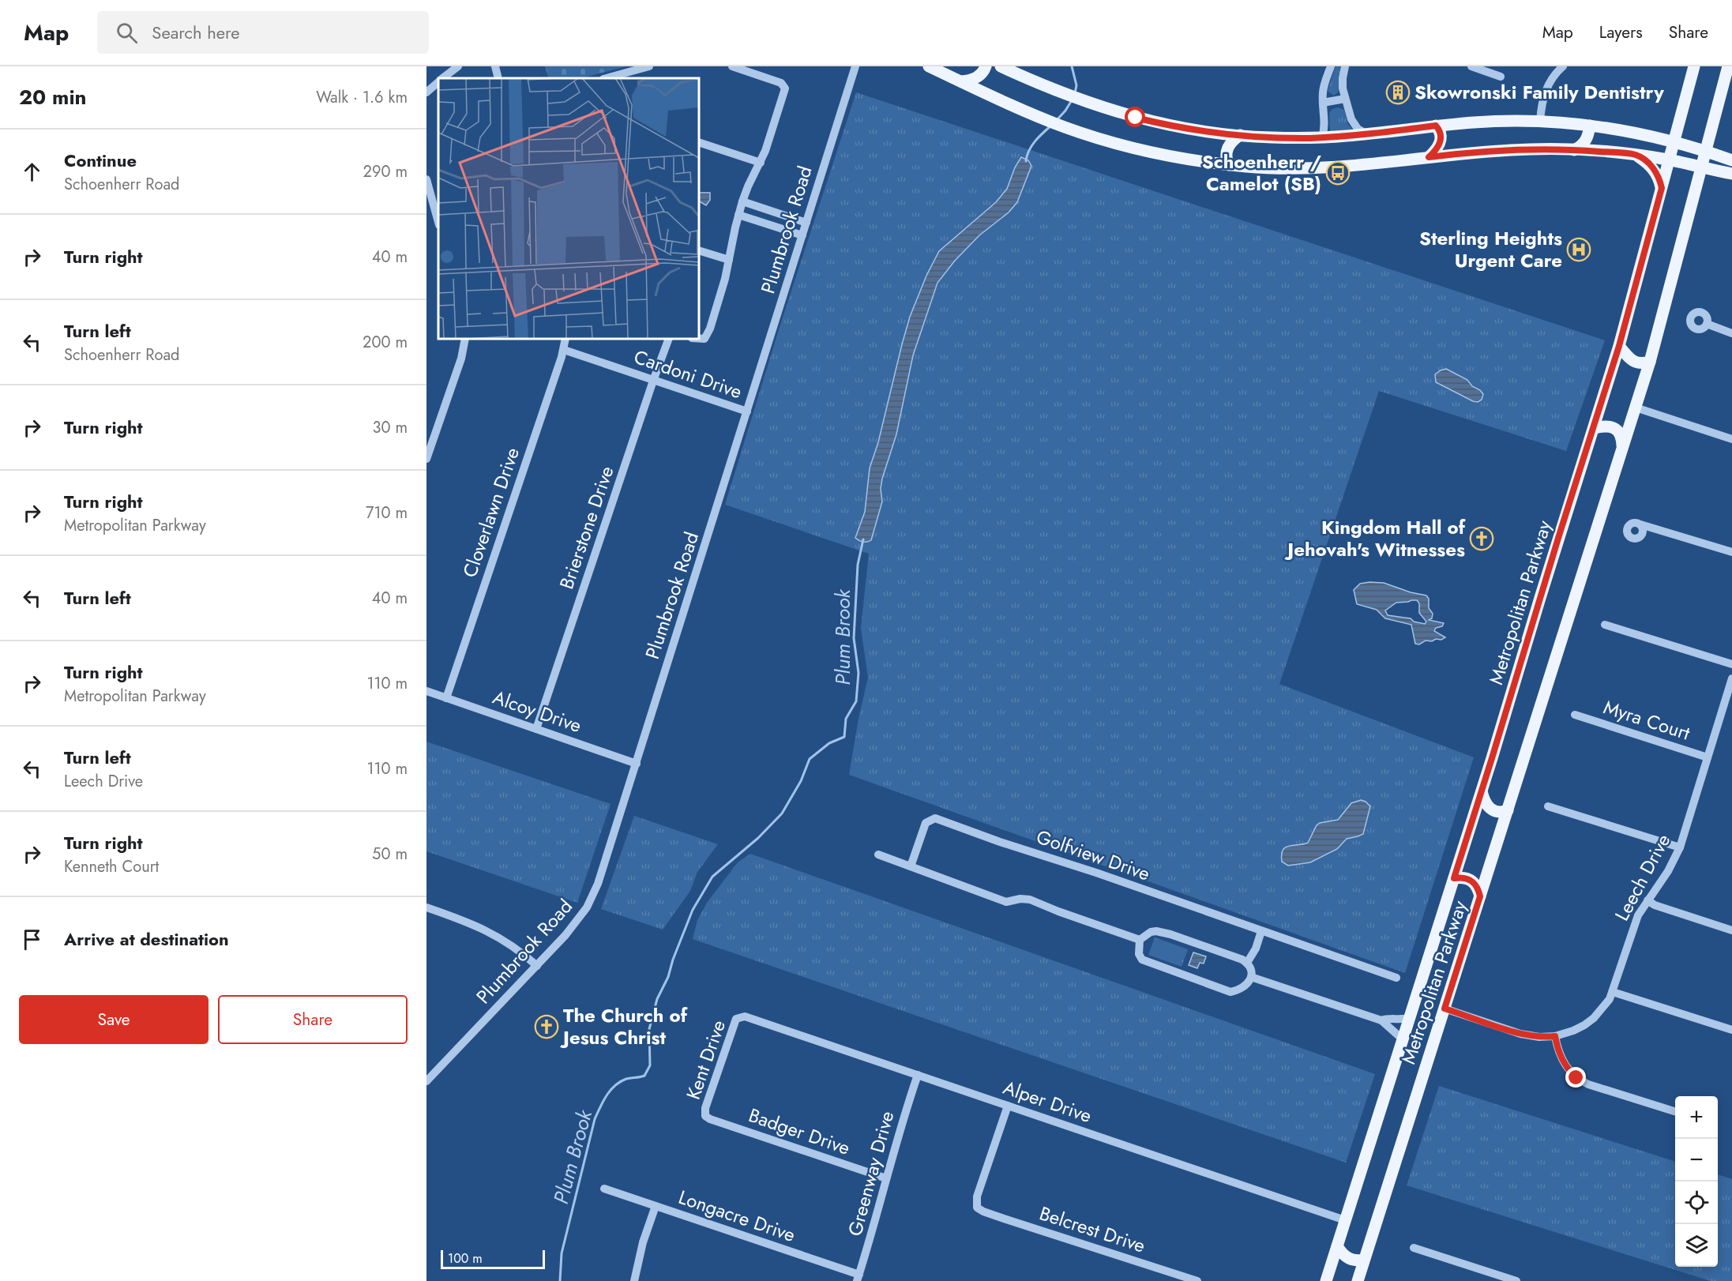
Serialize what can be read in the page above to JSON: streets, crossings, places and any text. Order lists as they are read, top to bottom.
{
  "streets": {
    "main road": ["Metropolitan Parkway"],
    "street": [
      "Plumbrook Road",
      "Cardoni Drive",
      "Cloverlawn Drive",
      "Brierstone Drive",
      "Alcoy Drive",
      "Myra Court",
      "Golfview Drive",
      "Leech Drive",
      "Kent Drive",
      "Alper Drive",
      "Badger Drive",
      "Greenway Drive",
      "Longacre Drive",
      "Belcrest Drive"
    ]
  },
  "crossings": [
    ["Plumbrook Road", "Cardoni Drive"],
    ["Plumbrook Road", "Alcoy Drive"],
    ["Cardoni Drive", "Cloverlawn Drive"],
    ["Cardoni Drive", "Brierstone Drive"],
    ["Cloverlawn Drive", "Alcoy Drive"],
    ["Brierstone Drive", "Alcoy Drive"],
    ["Metropolitan Parkway", "Leech Drive"],
    ["Metropolitan Parkway", "Alper Drive"],
    ["Myra Court", "Leech Drive"],
    ["Kent Drive", "Alper Drive"],
    ["Kent Drive", "Badger Drive"],
    ["Alper Drive", "Greenway Drive"],
    ["Alper Drive", "Belcrest Drive"],
    ["Badger Drive", "Greenway Drive"],
    ["Greenway Drive", "Longacre Drive"]
  ],
  "water": ["Plum Brook"],
  "places": {
    "building": ["Skowronski Family Dentistry"],
    "bus stop": ["Schoenherr / Camelot (SB)"],
    "hospital": ["Sterling Heights Urgent Care"],
    "church": ["Kingdom Hall of Jehovah's Witnesses", "The Church of Jesus Christ"]
  },
  "scale_bar": "100 m",
  "page": {
    "header": "Map",
    "search": "Search here",
    "nav": ["Map", "Layers", "Share"],
    "heading": ["20 min", "Walk · 1.6 km"],
    "list": [
      ["Continue", "Schoenherr Road", "290 m"],
      ["Turn right", "40 m"],
      ["Turn left", "Schoenherr Road", "200 m"],
      ["Turn right", "30 m"],
      ["Turn right", "Metropolitan Parkway", "710 m"],
      ["Turn left", "40 m"],
      ["Turn right", "Metropolitan Parkway", "110 m"],
      ["Turn left", "Leech Drive", "110 m"],
      ["Turn right", "Kenneth Court", "50 m"],
      "Arrive at destination"
    ],
    "buttons": ["Save", "Share"],
    "map_buttons": ["+", "−"],
    "scale": "100 m"
  }
}
